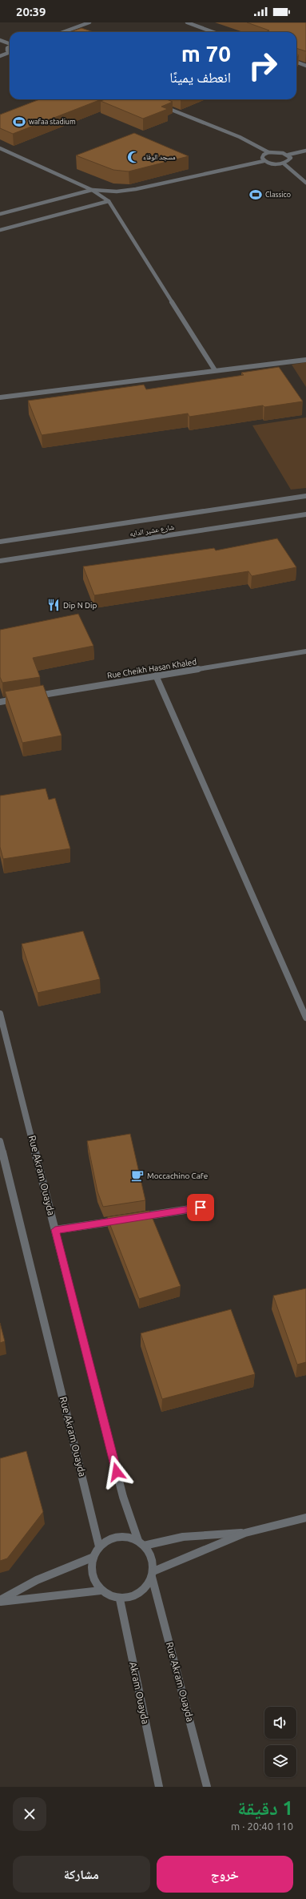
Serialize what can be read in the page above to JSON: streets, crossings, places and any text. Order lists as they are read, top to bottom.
{
  "streets": {
    "street": [
      "شارع عشير الدايه",
      "Rue Cheikh Hasan Khaled",
      "Rue Akram Ouayda",
      "Akram Ouayda"
    ]
  },
  "crossings": [
    ["Rue Akram Ouayda", "Akram Ouayda"]
  ],
  "places": {
    "sports": ["wafaa stadium", "Classico"],
    "mosque": ["مسجد الوفاء"],
    "restaurant": ["Dip N Dip"],
    "cafe": ["Moccachino Cafe"]
  },
  "page": {
    "status": "20:39",
    "turn": ["70 m", "انعطف يمينًا"],
    "heading": ["1 دقيقة", "110 m · 20:40"],
    "buttons": ["خروج", "مشاركة"]
  }
}
